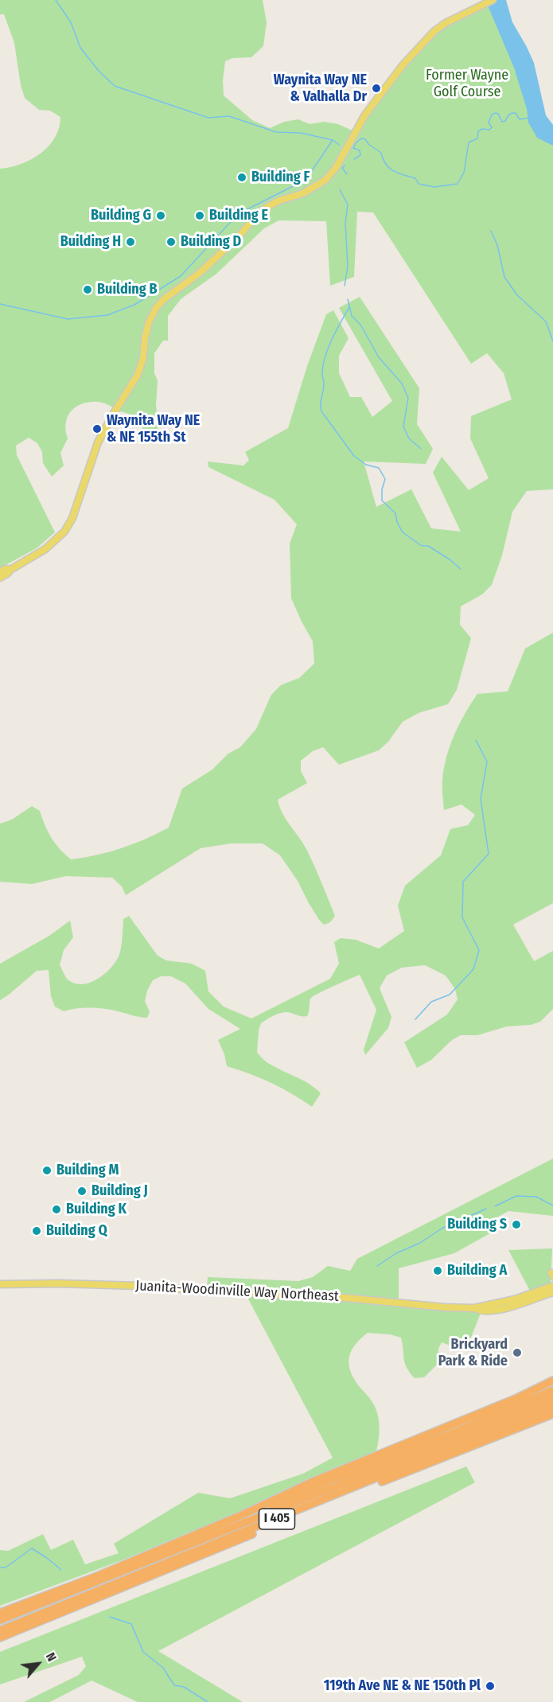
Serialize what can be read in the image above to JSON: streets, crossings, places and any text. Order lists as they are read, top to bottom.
{
  "streets": {
    "highway": ["I 405"],
    "main road": ["Juanita-Woodinville Way Northeast"]
  },
  "parks": ["Former Wayne Golf Course"],
  "places": [
    "Waynita Way NE & Valhalla Dr",
    "Building F",
    "Building G",
    "Building E",
    "Building H",
    "Building D",
    "Building B",
    "Waynita Way NE & NE 155th St",
    "Building M",
    "Building J",
    "Building K",
    "Building S",
    "Building Q",
    "Building A",
    "Brickyard Park & Ride",
    "119th Ave NE & NE 150th Pl"
  ],
  "north": "top right"
}
